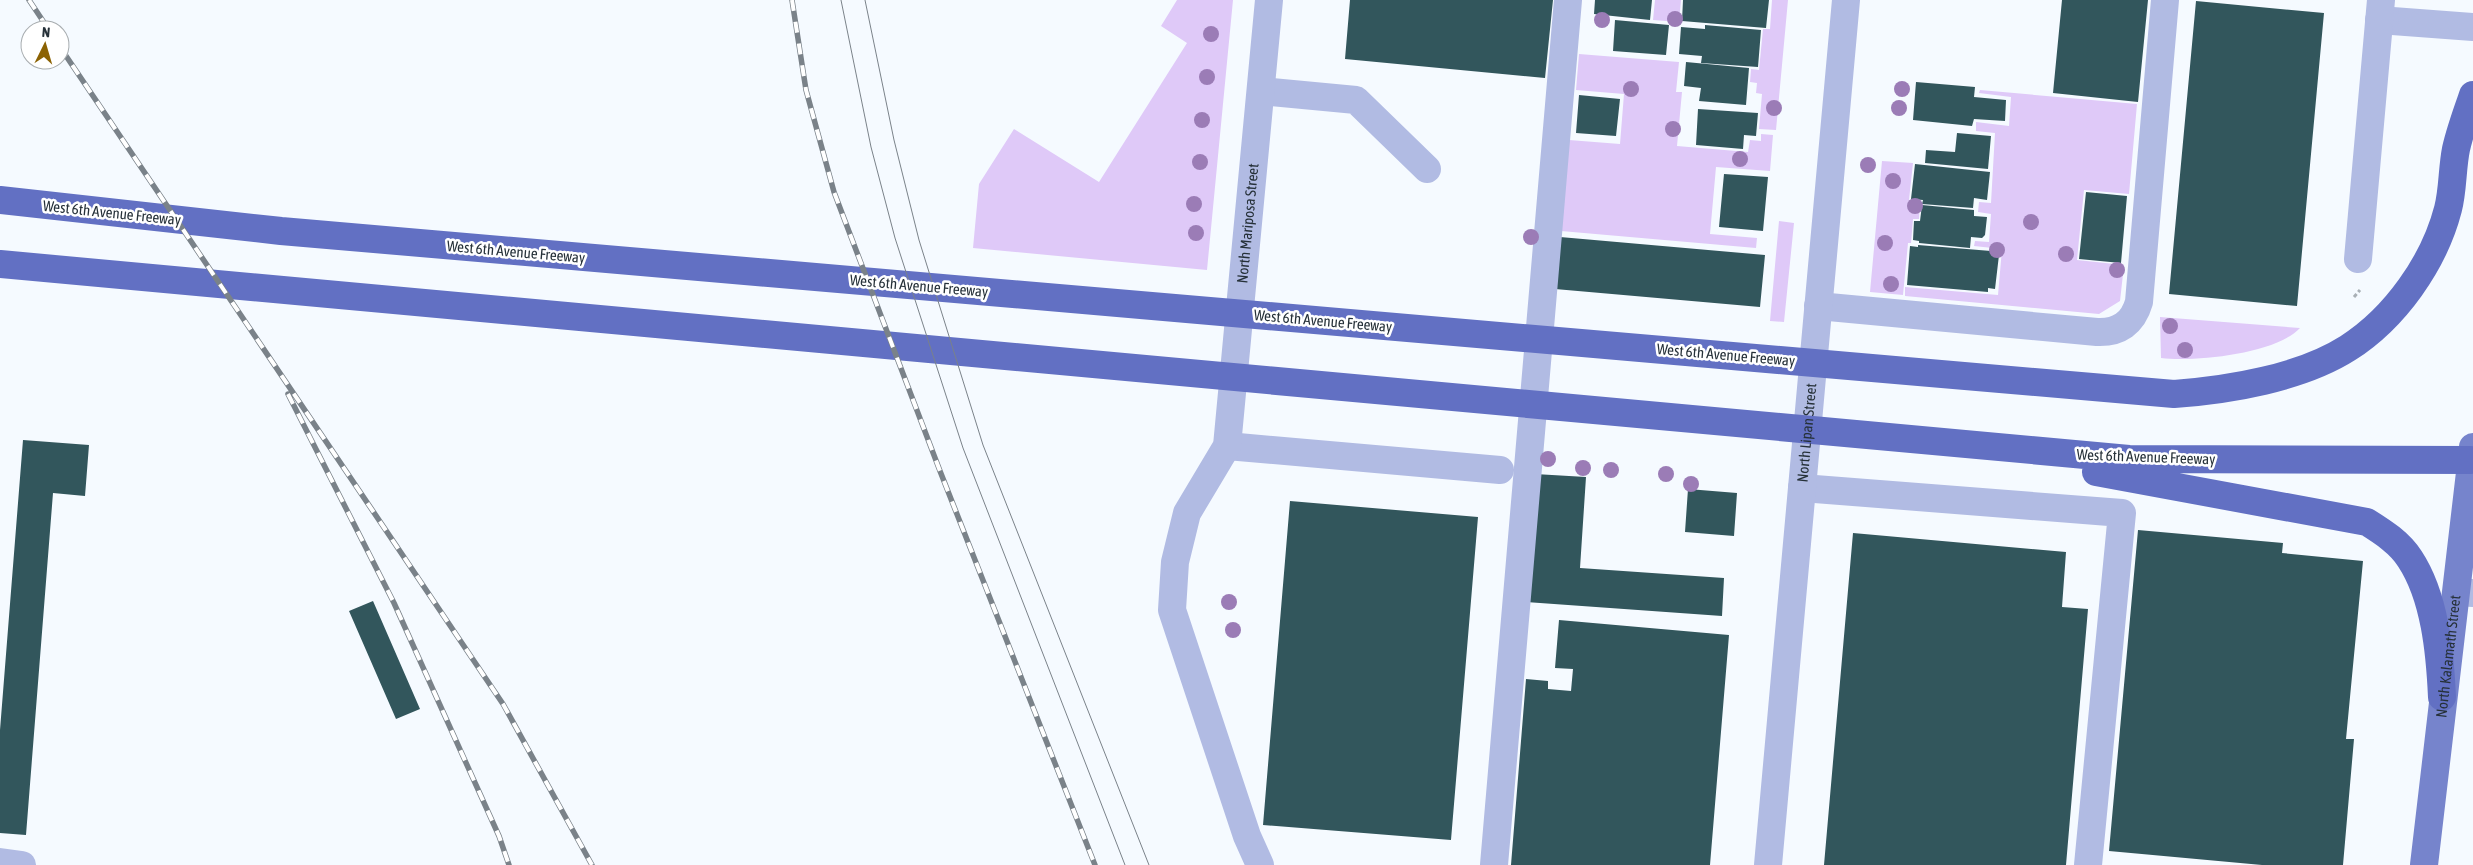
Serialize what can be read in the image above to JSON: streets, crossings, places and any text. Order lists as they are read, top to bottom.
{
  "streets": {
    "highway": ["West 6th Avenue Freeway"],
    "main road": ["North Kalamath Street"],
    "street": ["North Mariposa Street", "North Lipan Street"]
  },
  "crossings": [
    ["West 6th Avenue Freeway", "North Kalamath Street"]
  ],
  "north": "top"
}
